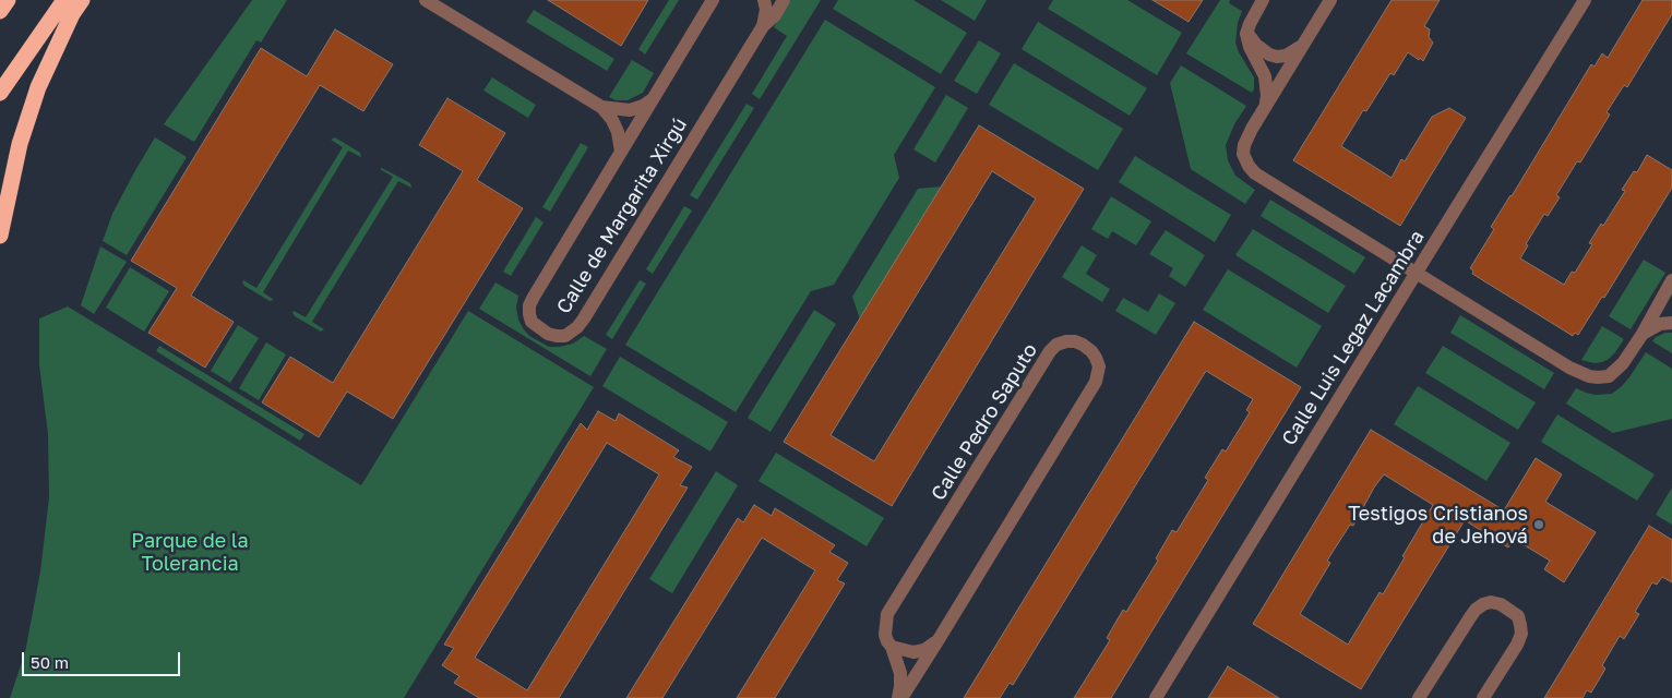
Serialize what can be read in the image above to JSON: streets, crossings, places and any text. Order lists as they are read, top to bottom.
{
  "streets": {
    "street": ["Calle de Margarita Xirgú", "Calle Luis Legaz Lacambra", "Calle Pedro Saputo"]
  },
  "parks": ["Parque de la Tolerancia"],
  "places": ["Testigos Cristianos de Jehová"],
  "scale_bar": "50 m"
}
